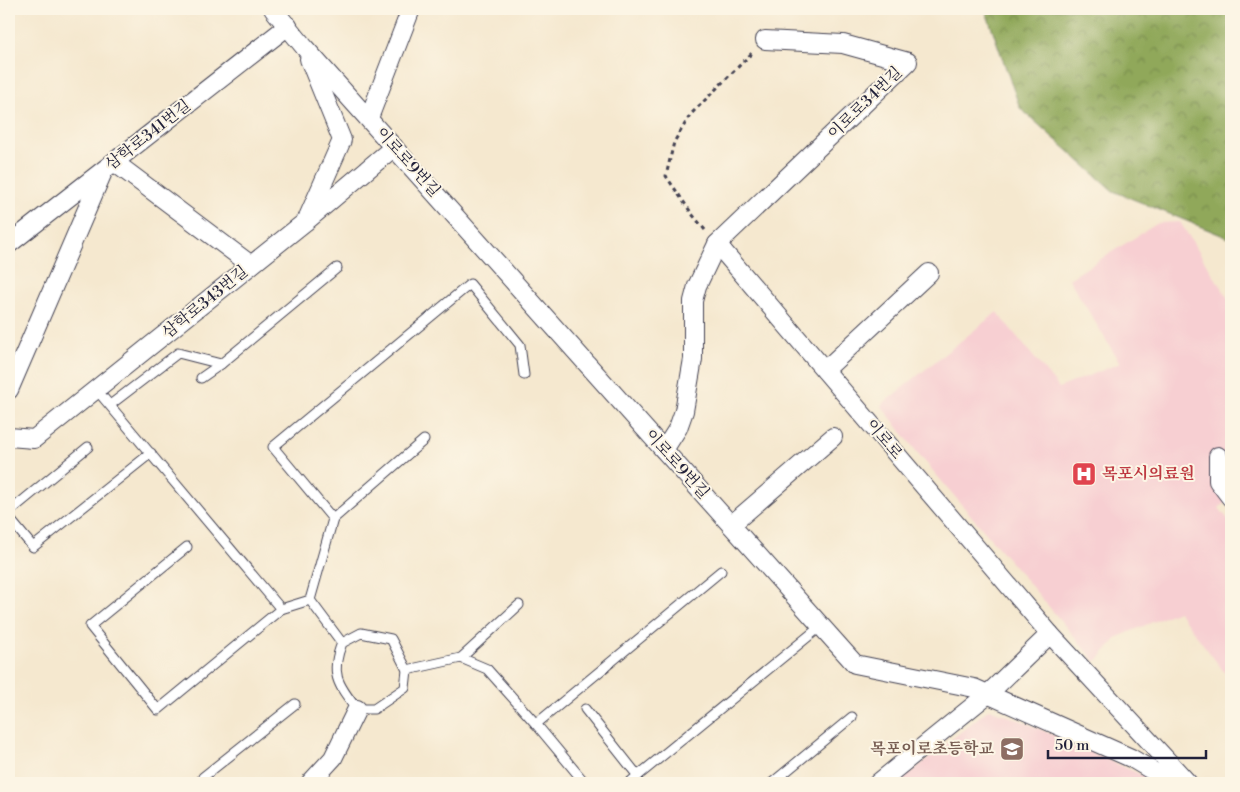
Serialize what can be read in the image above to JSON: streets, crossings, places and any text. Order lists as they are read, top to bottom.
{
  "streets": {
    "street": [
      "이로로34번길",
      "삼학로341번길",
      "이로로9번길",
      "삼학로343번길",
      "이로로"
    ]
  },
  "crossings": [
    ["이로로34번길", "이로로"],
    ["삼학로341번길", "이로로9번길"],
    ["이로로9번길", "삼학로343번길"]
  ],
  "places": {
    "hospital": ["목포시의료원"],
    "school or university": ["목포이로초등학교"]
  },
  "scale_bar": "50 m"
}
